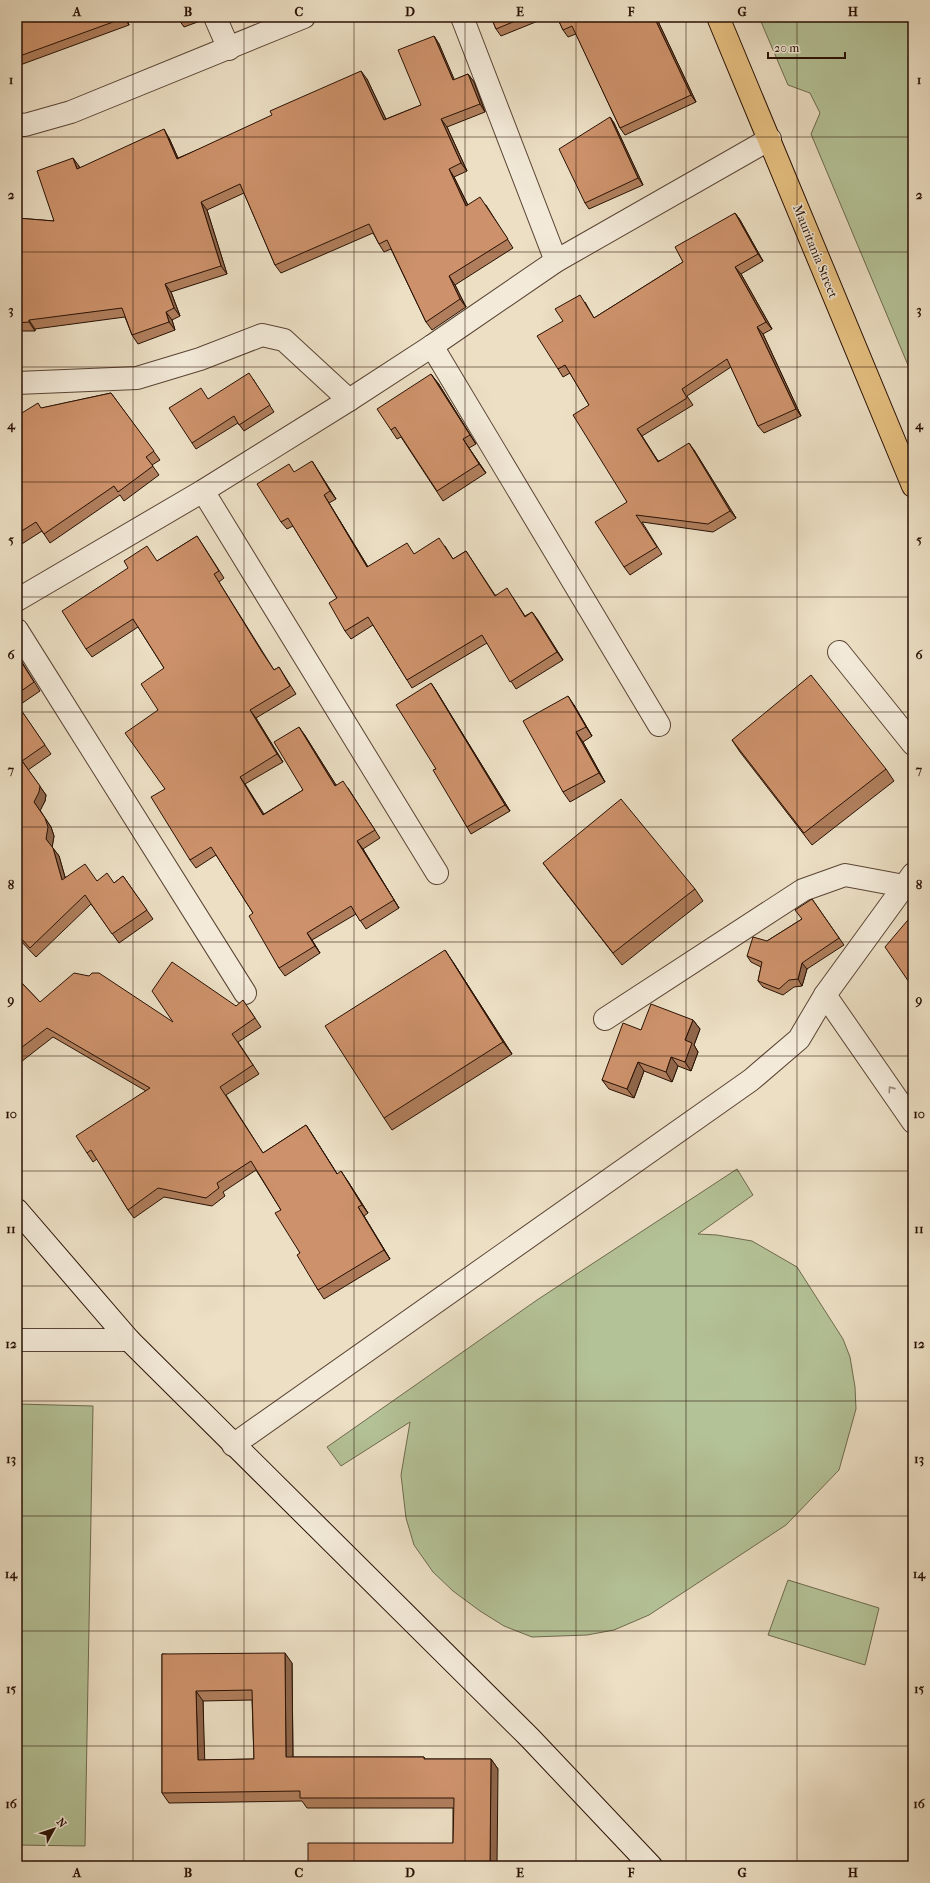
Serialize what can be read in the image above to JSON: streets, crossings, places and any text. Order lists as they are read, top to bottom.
{
  "streets": {
    "main road": ["Mauritania Street"]
  },
  "scale_bar": "20 m",
  "north": "top right",
  "grid": {
    "columns": [
      "A",
      "B",
      "C",
      "D",
      "E",
      "F",
      "G",
      "H"
    ],
    "rows": [
      "1",
      "2",
      "3",
      "4",
      "5",
      "6",
      "7",
      "8",
      "9",
      "10",
      "11",
      "12",
      "13",
      "14",
      "15",
      "16"
    ]
  }
}
